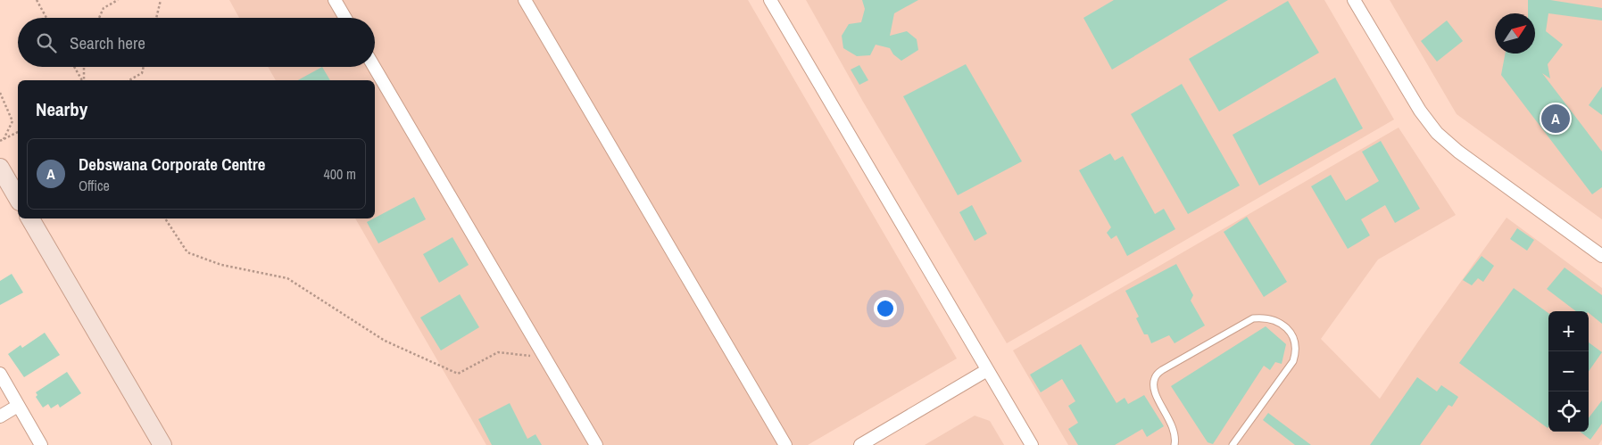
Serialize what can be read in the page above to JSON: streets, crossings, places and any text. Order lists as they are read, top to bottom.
{
  "north": "top right",
  "page": {
    "search": "Search here",
    "heading": "Nearby",
    "pins": "A",
    "list": [
      {
        "mark": "A",
        "name": "Debswana Corporate Centre",
        "note": "Office",
        "value": "400 m"
      }
    ],
    "map_buttons": ["+", "−"]
  }
}
